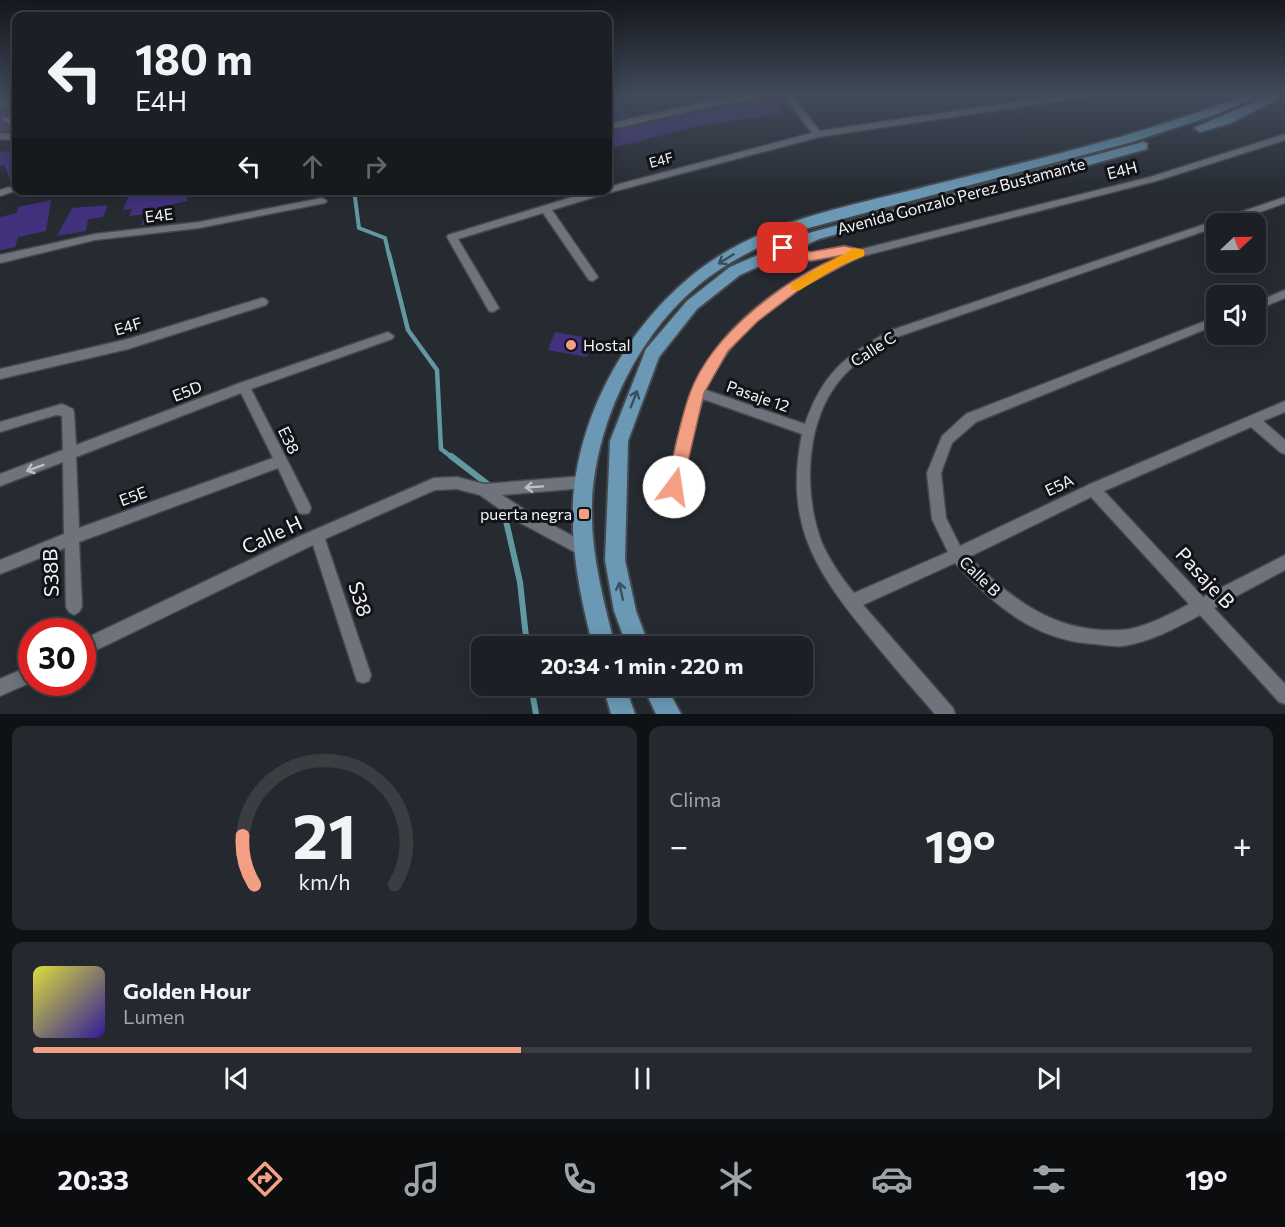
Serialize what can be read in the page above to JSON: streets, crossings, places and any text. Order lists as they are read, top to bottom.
{
  "streets": {
    "main road": ["Avenida Gonzalo Perez Bustamante"],
    "street": [
      "E4F",
      "E4H",
      "E4E",
      "Calle C",
      "E5D",
      "Pasaje 12",
      "E38",
      "E5A",
      "E5E",
      "Calle H",
      "S38B",
      "Calle B",
      "Pasaje B",
      "S38"
    ]
  },
  "crossings": [
    ["E4H", "Avenida Gonzalo Perez Bustamante"],
    ["E4H", "Pasaje 12"],
    ["Avenida Gonzalo Perez Bustamante", "Calle H"],
    ["Calle C", "Pasaje 12"],
    ["Calle C", "E5A"],
    ["E5D", "E38"],
    ["E5D", "S38B"],
    ["E38", "E5E"],
    ["E5A", "Calle B"],
    ["E5A", "Pasaje B"],
    ["E5E", "S38B"],
    ["Calle H", "S38"],
    ["Calle B", "Pasaje B"]
  ],
  "places": {
    "other": ["Hostal"],
    "transit": ["puerta negra"]
  },
  "north": "right",
  "page": {
    "turn": ["180 m", "E4H"],
    "limit": "30",
    "trip": "20:34 · 1 min · 220 m",
    "tile": "Clima",
    "heat": ["−", "19°", "+"],
    "song": ["Golden Hour", "Lumen"],
    "tabs": ["20:33", "19°"],
    "gauge": ["21", "km/h"]
  }
}
